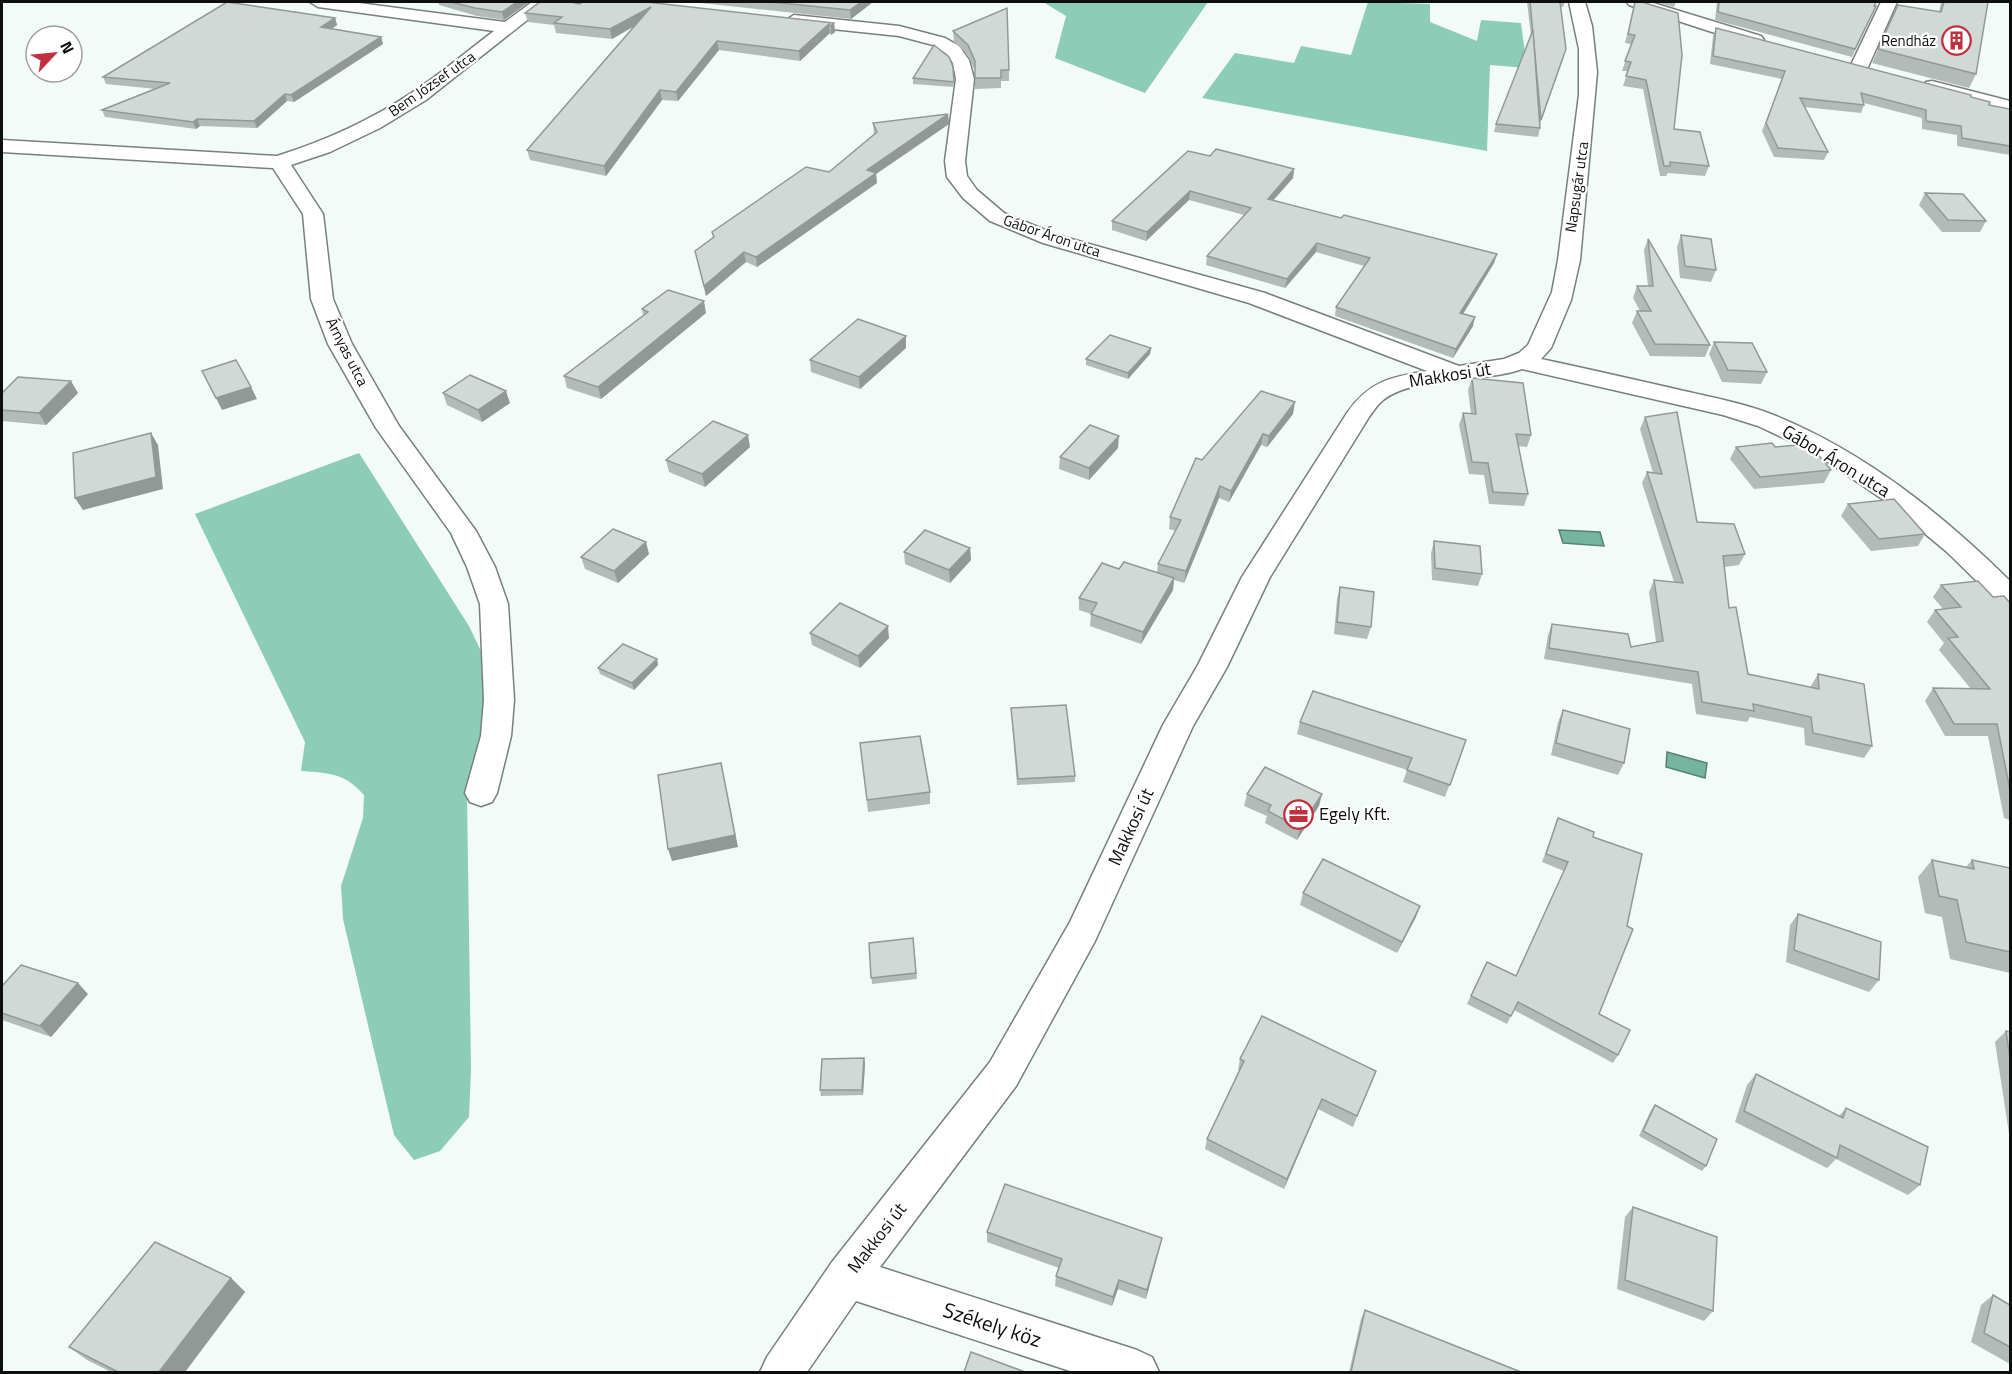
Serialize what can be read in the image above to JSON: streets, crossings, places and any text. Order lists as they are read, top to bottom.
{
  "streets": {
    "street": [
      "Bem József utca",
      "Napsugár utca",
      "Gábor Áron utca",
      "Árnyas utca",
      "Makkosi út",
      "Székely köz"
    ]
  },
  "crossings": [
    ["Bem József utca", "Árnyas utca"],
    ["Napsugár utca", "Gábor Áron utca"],
    ["Napsugár utca", "Makkosi út"],
    ["Gábor Áron utca", "Makkosi út"],
    ["Makkosi út", "Székely köz"]
  ],
  "places": {
    "building": ["Rendház"],
    "office": ["Egely Kft."]
  },
  "north": "top right"
}
